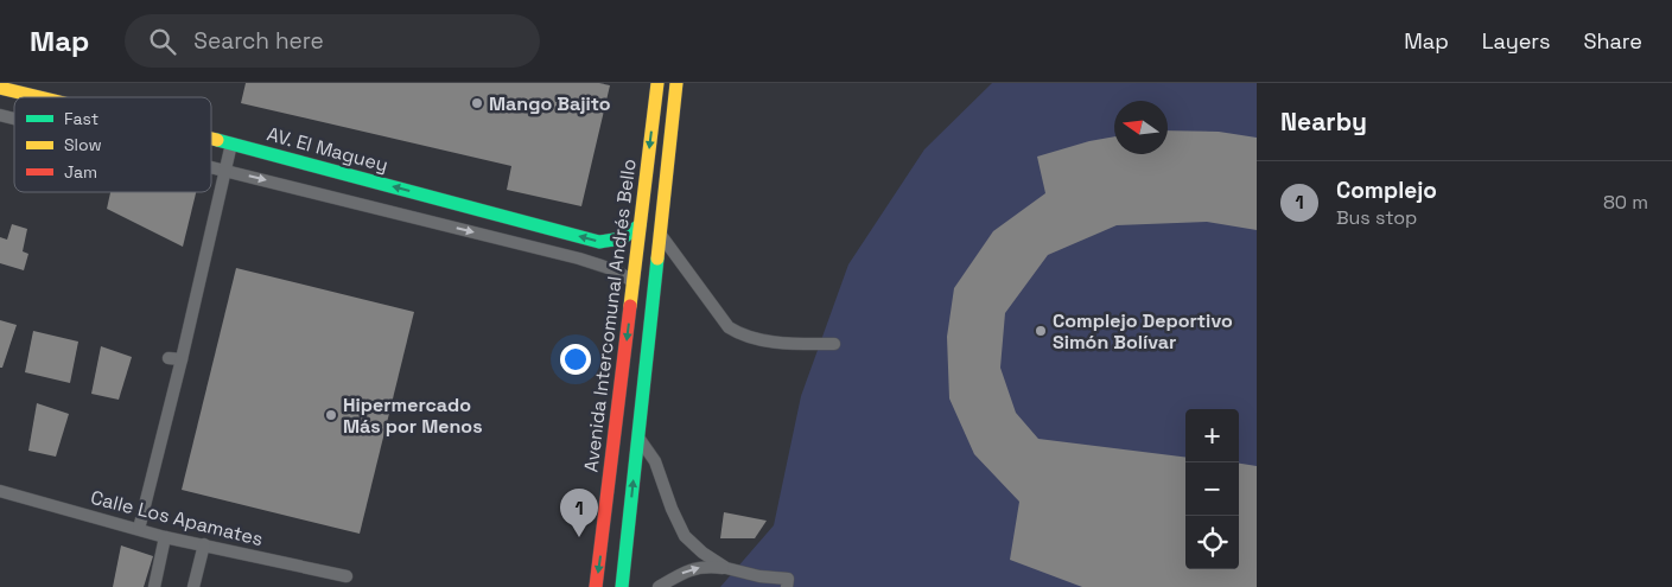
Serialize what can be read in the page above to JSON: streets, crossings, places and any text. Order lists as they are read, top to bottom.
{
  "streets": {
    "main road": ["AV. El Maguey", "Avenida Intercomunal Andrés Bello"],
    "street": ["Calle Los Apamates"]
  },
  "crossings": [
    ["AV. El Maguey", "Avenida Intercomunal Andrés Bello"]
  ],
  "one_way": ["AV. El Maguey"],
  "places": ["Mango Bajito", "Complejo Deportivo Simón Bolívar", "Hipermercado Más por Menos"],
  "legend": ["Fast", "Slow", "Jam"],
  "north": "left",
  "page": {
    "header": "Map",
    "search": "Search here",
    "nav": ["Map", "Layers", "Share"],
    "heading": "Nearby",
    "list": [
      {
        "mark": "1",
        "name": "Complejo",
        "note": "Bus stop",
        "value": "80 m"
      }
    ],
    "map_buttons": ["+", "−"],
    "pins": "1"
  }
}
